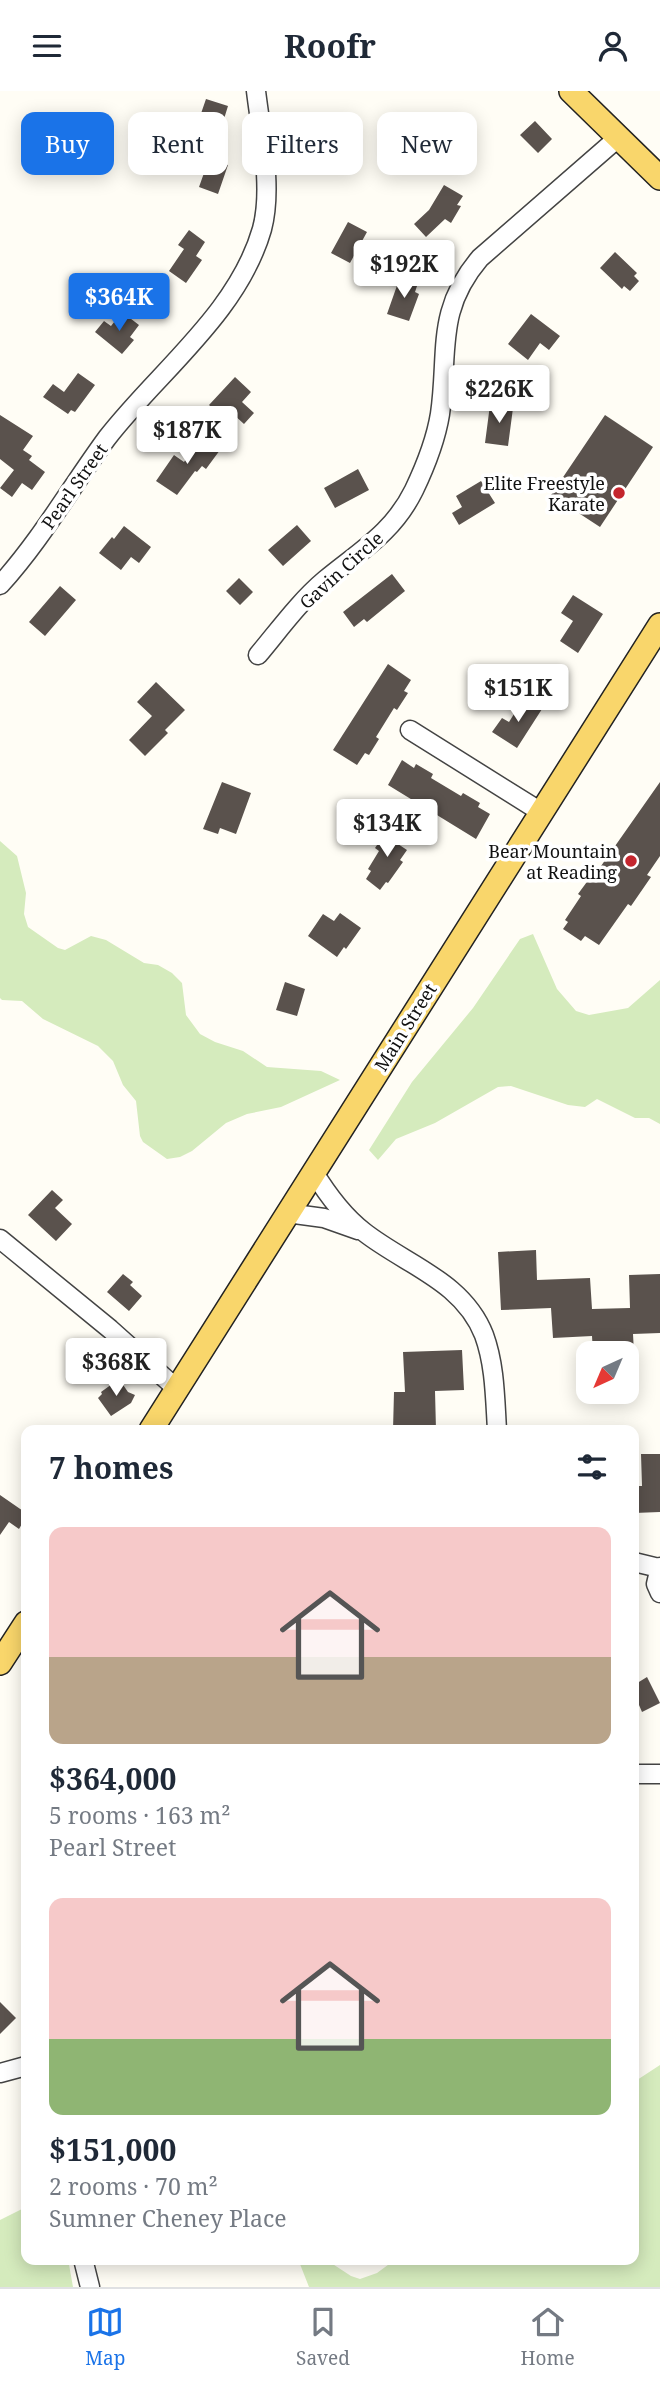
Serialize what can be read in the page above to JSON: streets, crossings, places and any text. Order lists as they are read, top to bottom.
{
  "streets": {
    "main road": ["Main Street"],
    "street": ["Pearl Street", "Gavin Circle"]
  },
  "places": ["Elite Freestyle Karate", "Bear Mountain at Reading"],
  "north": "bottom left",
  "page": {
    "header": "Roofr",
    "chip": [
      "Buy",
      "Rent",
      "Filters",
      "New"
    ],
    "price": [
      "$192K",
      "$364K",
      "$226K",
      "$187K",
      "$151K",
      "$134K",
      "$368K"
    ],
    "heading": "7 homes",
    "list": [
      {
        "name": "$364,000",
        "note": "5 rooms · 163 m² · Pearl Street"
      },
      {
        "name": "$151,000",
        "note": "2 rooms · 70 m² · Sumner Cheney Place"
      }
    ],
    "tabs": ["Map", "Saved", "Home"]
  }
}
